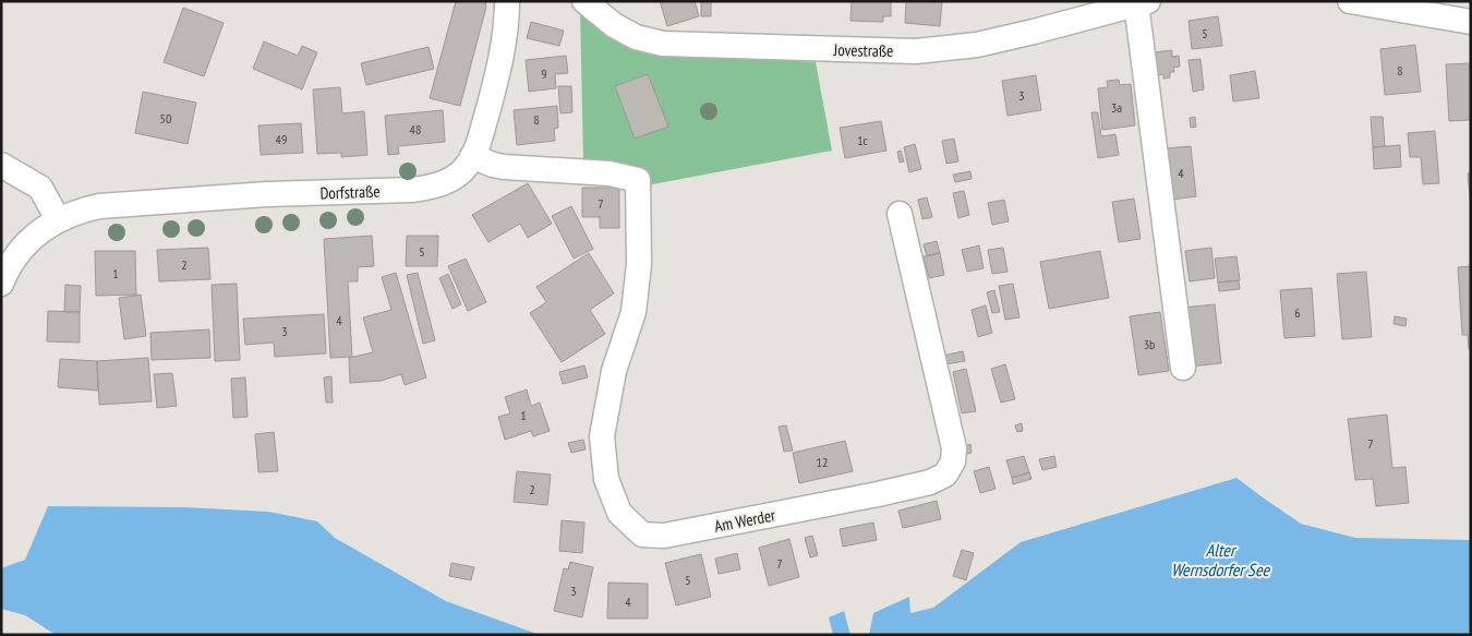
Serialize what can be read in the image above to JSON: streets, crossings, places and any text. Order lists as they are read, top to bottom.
{
  "streets": {
    "street": ["Jovestraße", "Dorfstraße", "Am Werder"]
  },
  "crossings": [
    ["Dorfstraße", "Am Werder"]
  ],
  "water": ["Alter Wernsdorfer See"],
  "house_numbers": [
    "5",
    "8",
    "9",
    "3",
    "3a",
    "50",
    "8",
    "48",
    "49",
    "1c",
    "4",
    "7",
    "5",
    "2",
    "1",
    "6",
    "4",
    "3",
    "3b",
    "1",
    "7",
    "12",
    "2",
    "7",
    "5",
    "3",
    "4"
  ]
}
